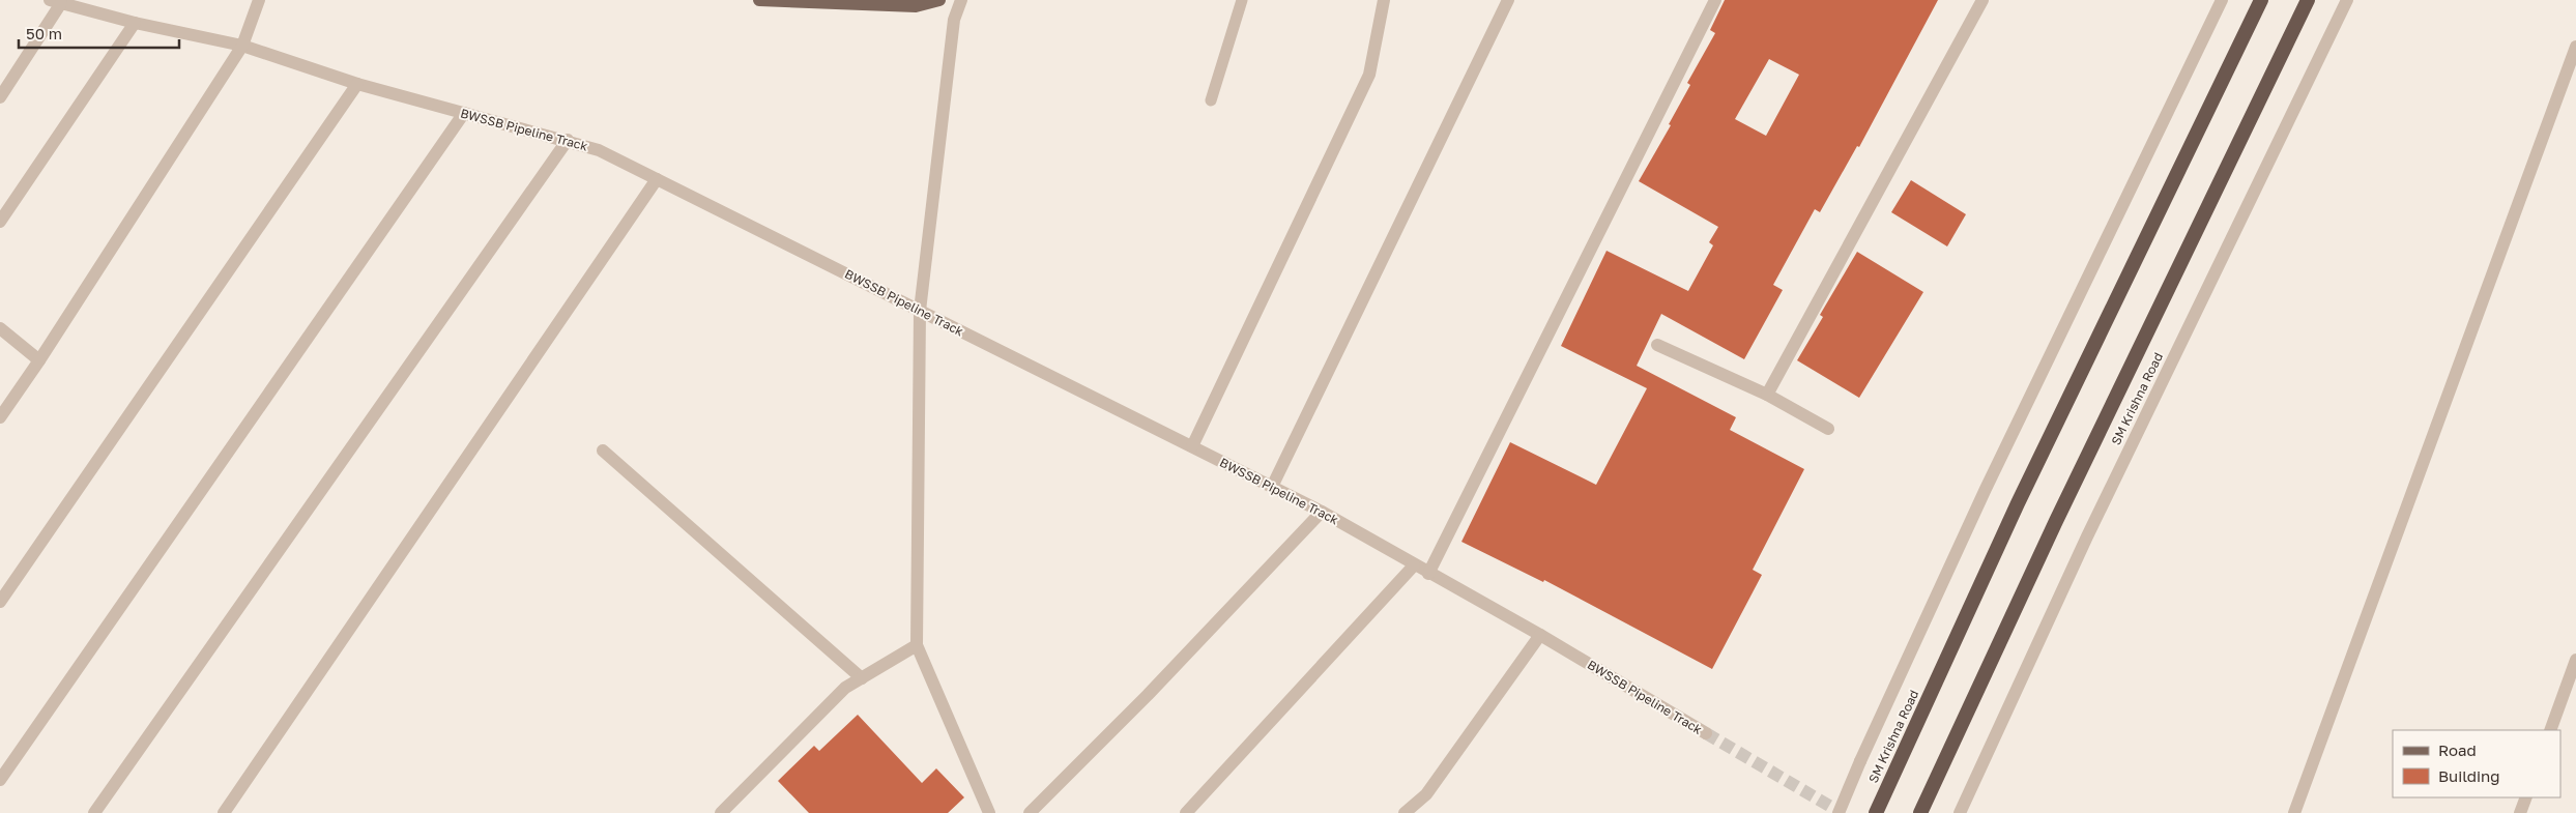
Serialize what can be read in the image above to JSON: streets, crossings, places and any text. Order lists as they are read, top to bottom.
{
  "streets": {
    "highway": ["SM Krishna Road"],
    "street": ["BWSSB Pipeline Track"]
  },
  "legend": ["Road", "Building"],
  "scale_bar": "50 m"
}
